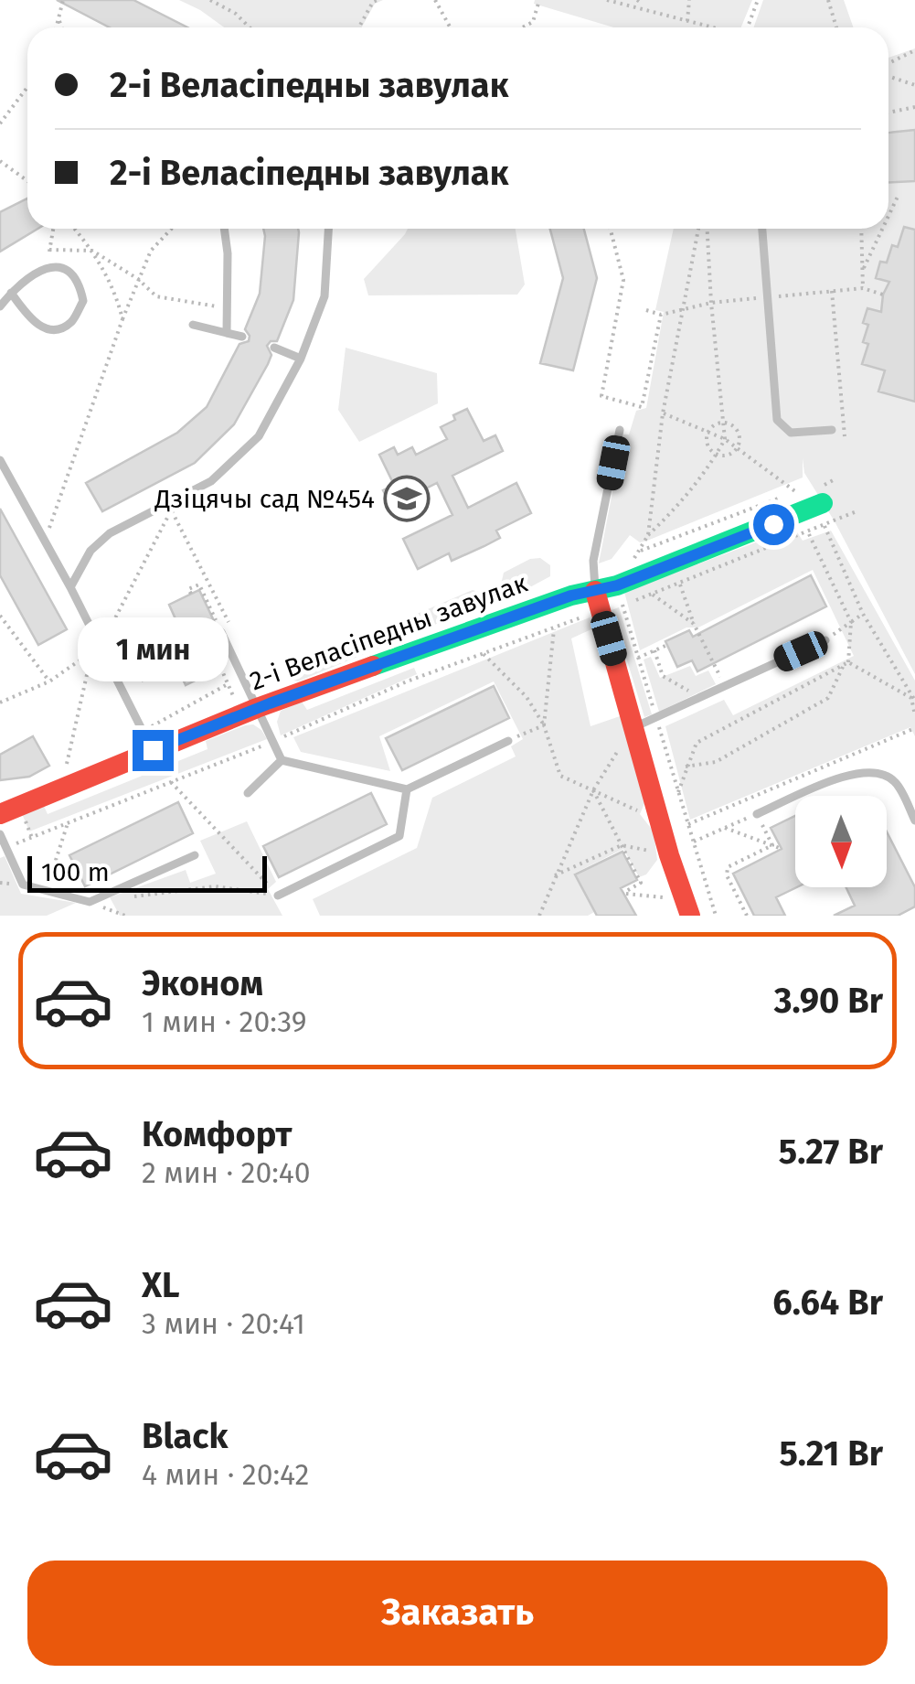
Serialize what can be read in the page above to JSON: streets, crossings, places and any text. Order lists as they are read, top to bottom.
{
  "streets": {
    "street": ["2-і Веласіпедны завулак"]
  },
  "places": {
    "school or university": ["Дзіцячы сад №454"]
  },
  "scale_bar": "100 m",
  "north": "bottom",
  "page": {
    "banner": ["2-і Веласіпедны завулак", "2-і Веласіпедны завулак"],
    "bubble": "1 мин",
    "scale": "100 m",
    "list": [
      {
        "name": "Эконом",
        "note": "1 мин · 20:39",
        "value": "3.90 Br"
      },
      {
        "name": "Комфорт",
        "note": "2 мин · 20:40",
        "value": "5.27 Br"
      },
      {
        "name": "XL",
        "note": "3 мин · 20:41",
        "value": "6.64 Br"
      },
      {
        "name": "Black",
        "note": "4 мин · 20:42",
        "value": "5.21 Br"
      }
    ],
    "buttons": "Заказать"
  }
}
